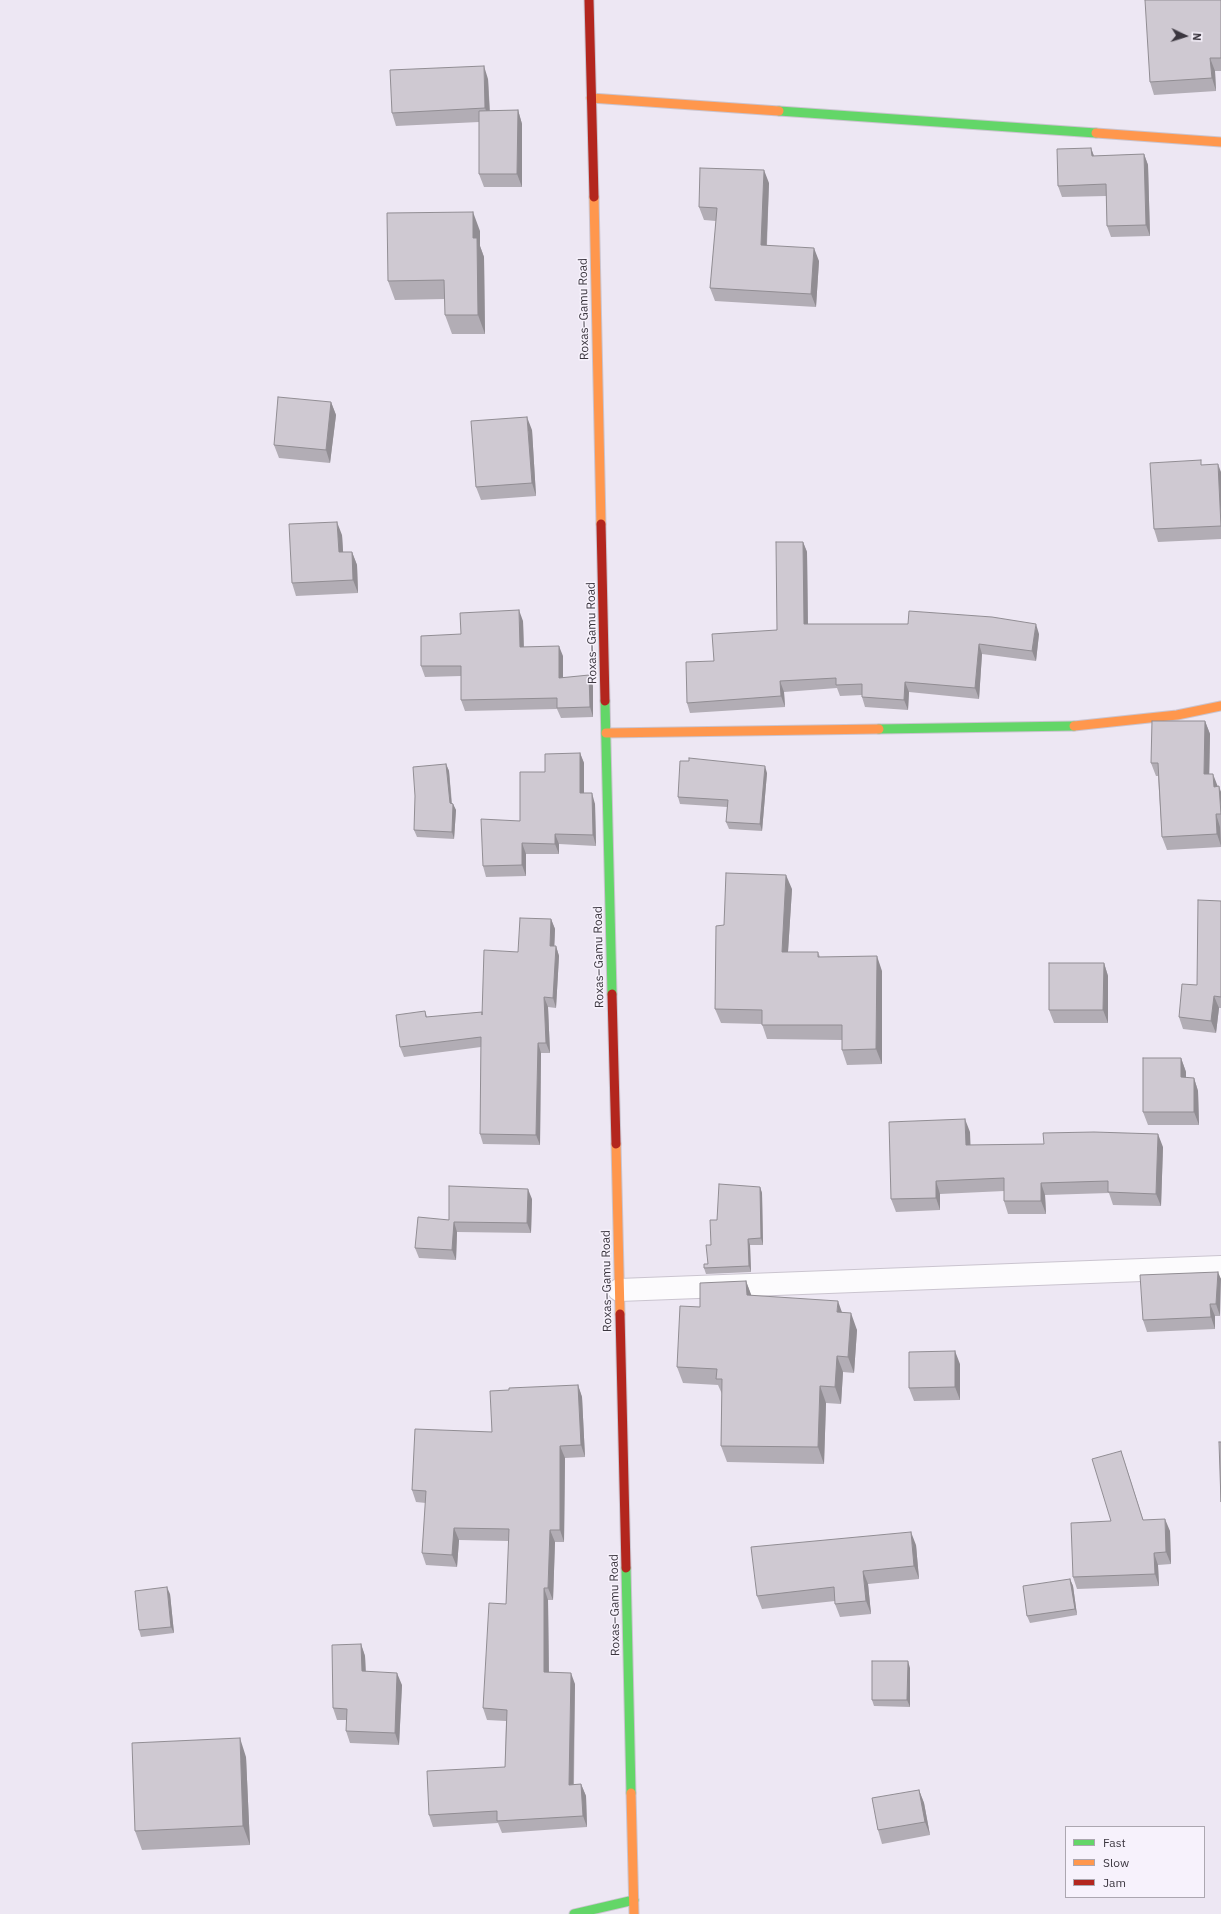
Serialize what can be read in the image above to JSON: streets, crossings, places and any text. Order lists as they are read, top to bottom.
{
  "streets": {
    "main road": ["Roxas–Gamu Road"]
  },
  "legend": ["Fast", "Slow", "Jam"],
  "north": "right"
}
